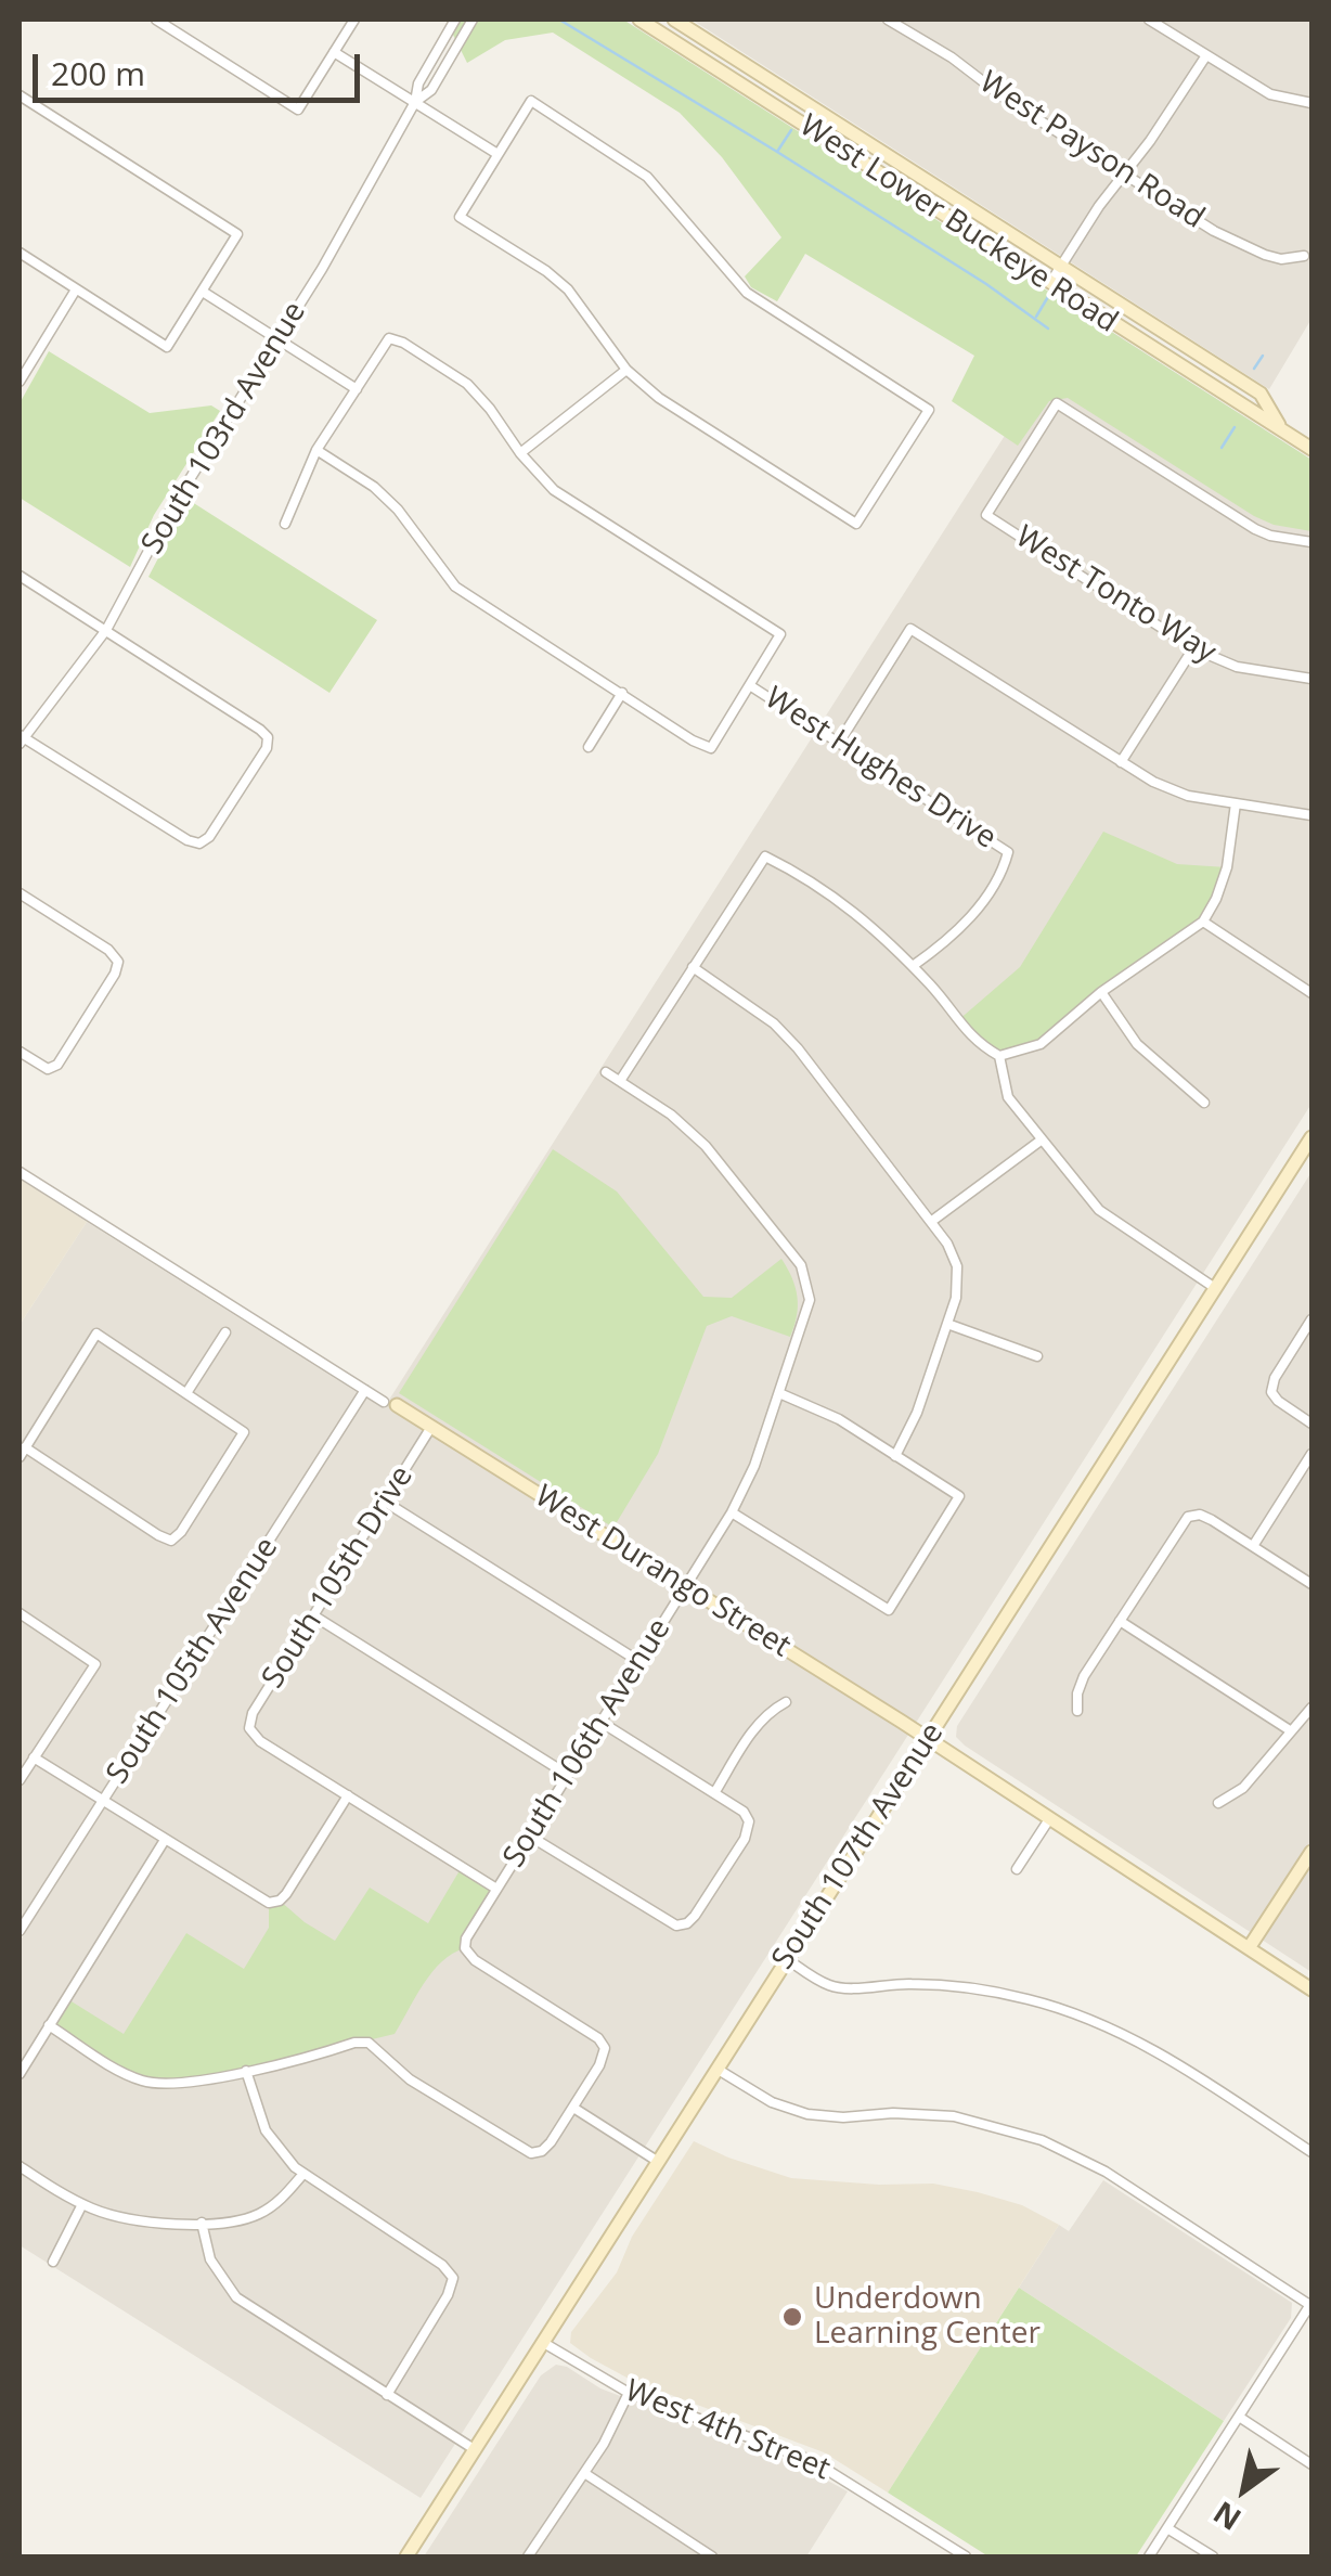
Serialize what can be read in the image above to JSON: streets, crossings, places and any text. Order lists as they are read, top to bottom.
{
  "streets": {
    "main road": ["West Lower Buckeye Road", "West Durango Street", "South 107th Avenue"],
    "street": [
      "West Payson Road",
      "South 103rd Avenue",
      "West Tonto Way",
      "West Hughes Drive",
      "South 105th Drive",
      "South 105th Avenue",
      "South 106th Avenue",
      "West 4th Street"
    ]
  },
  "crossings": [
    ["West Durango Street", "South 105th Drive"],
    ["West Durango Street", "South 105th Avenue"],
    ["West Durango Street", "South 106th Avenue"],
    ["West Durango Street", "South 107th Avenue"],
    ["South 107th Avenue", "West 4th Street"]
  ],
  "places": ["Underdown Learning Center"],
  "scale_bar": "200 m",
  "north": "bottom left"
}
